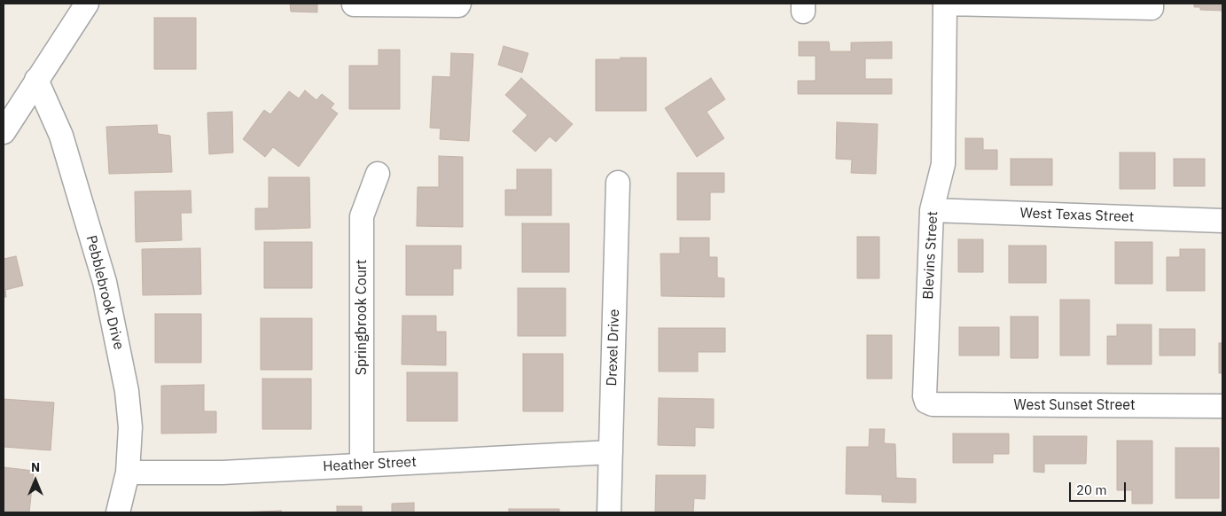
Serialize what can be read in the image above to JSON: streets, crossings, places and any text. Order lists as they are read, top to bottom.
{
  "streets": {
    "street": [
      "West Texas Street",
      "Blevins Street",
      "Pebblebrook Drive",
      "Springbrook Court",
      "Drexel Drive",
      "West Sunset Street",
      "Heather Street"
    ]
  },
  "crossings": [
    ["West Texas Street", "Blevins Street"],
    ["Blevins Street", "West Sunset Street"],
    ["Pebblebrook Drive", "Heather Street"],
    ["Springbrook Court", "Heather Street"],
    ["Drexel Drive", "Heather Street"]
  ],
  "scale_bar": "20 m",
  "north": "top"
}
